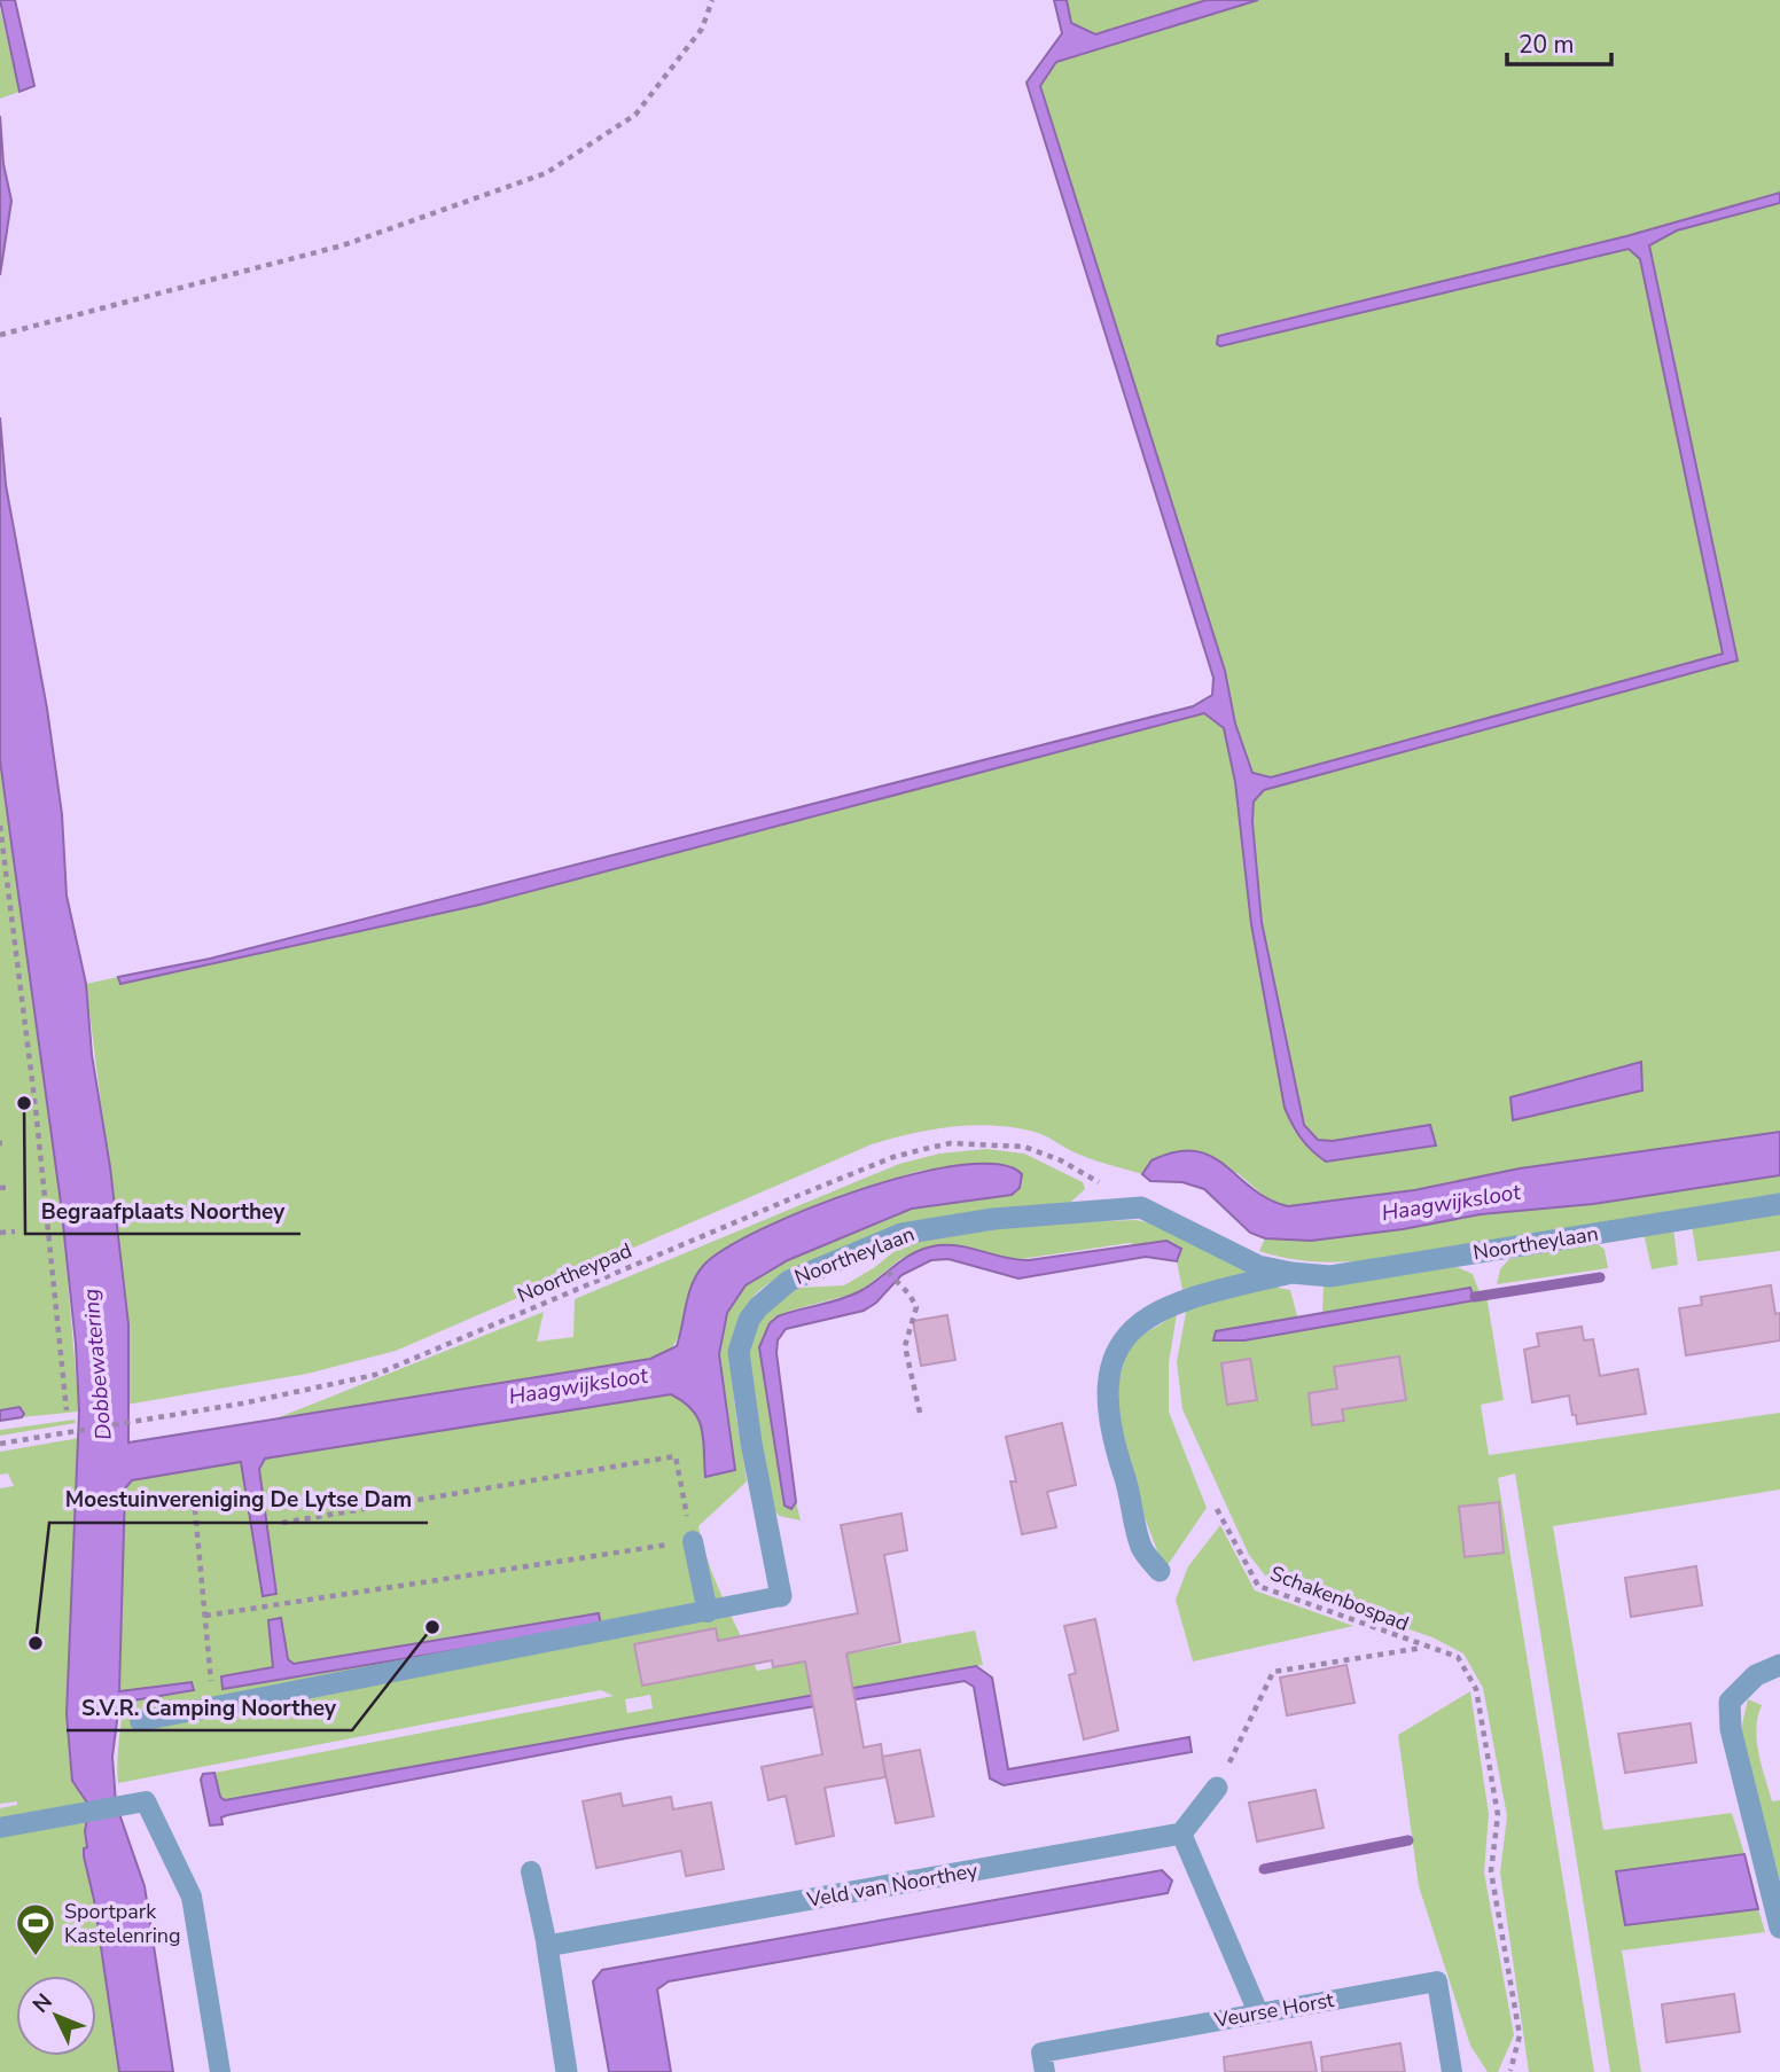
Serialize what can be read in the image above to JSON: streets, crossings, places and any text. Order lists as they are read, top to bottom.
{
  "streets": {
    "street": ["Noortheylaan", "Veld van Noorthey"],
    "lane": ["Veurse Horst"],
    "path": ["Noortheypad", "Schakenbospad"]
  },
  "crossings": [
    ["Noortheylaan", "Noortheypad"]
  ],
  "water": ["Haagwijksloot", "Dobbewatering"],
  "places": {
    "other": ["Begraafplaats Noorthey", "S.V.R. Camping Noorthey", "Moestuinvereniging De Lytse Dam"],
    "sports": ["Sportpark Kastelenring"]
  },
  "scale_bar": "20 m",
  "north": "top left"
}
